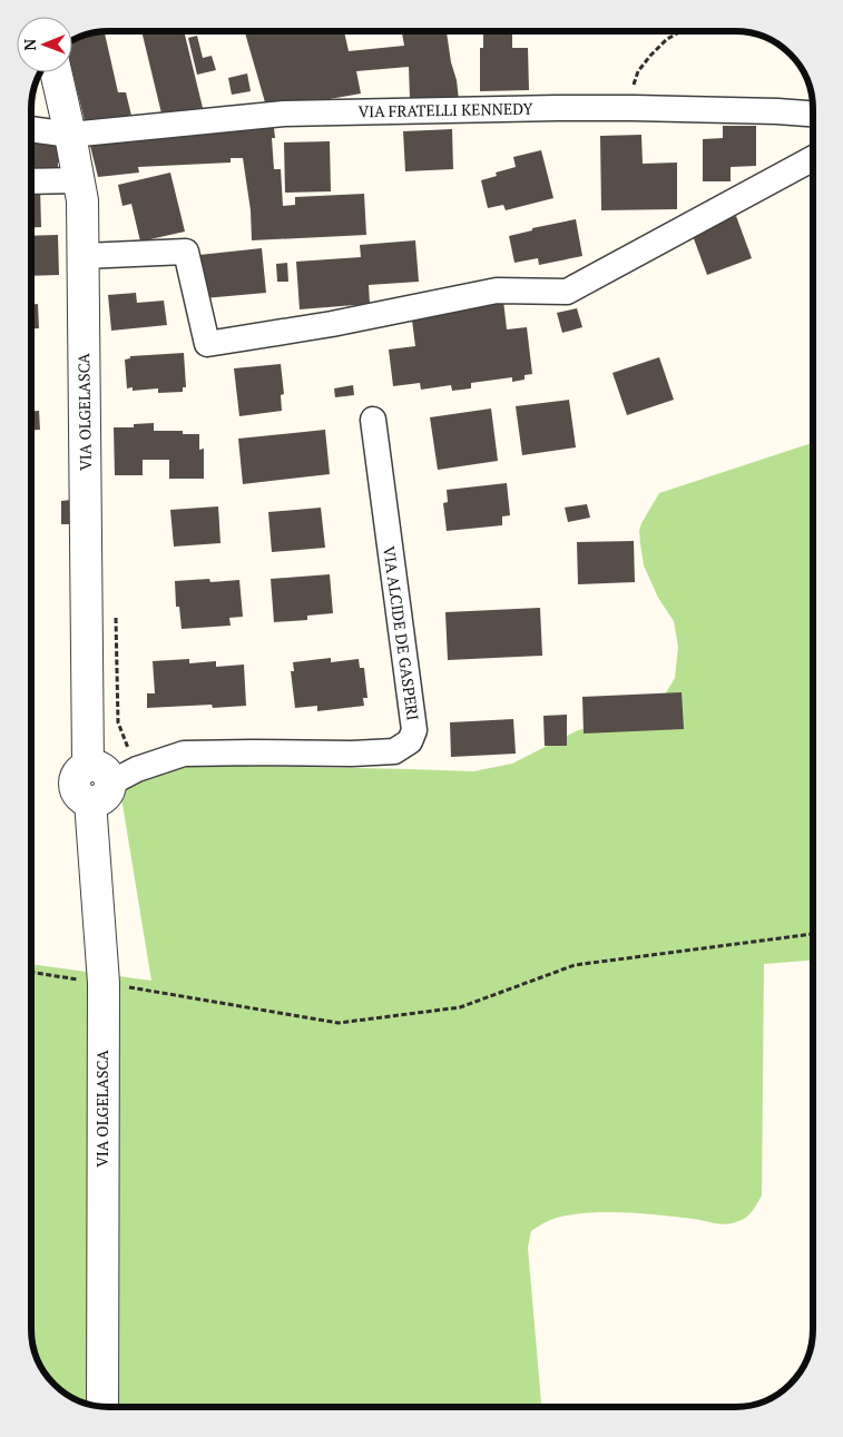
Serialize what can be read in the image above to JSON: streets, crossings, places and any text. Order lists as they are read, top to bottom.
{
  "streets": {
    "street": ["VIA FRATELLI KENNEDY", "VIA OLGELASCA", "VIA ALCIDE DE GASPERI"]
  },
  "crossings": [
    ["VIA FRATELLI KENNEDY", "VIA OLGELASCA"],
    ["VIA OLGELASCA", "VIA ALCIDE DE GASPERI"]
  ],
  "north": "left"
}
